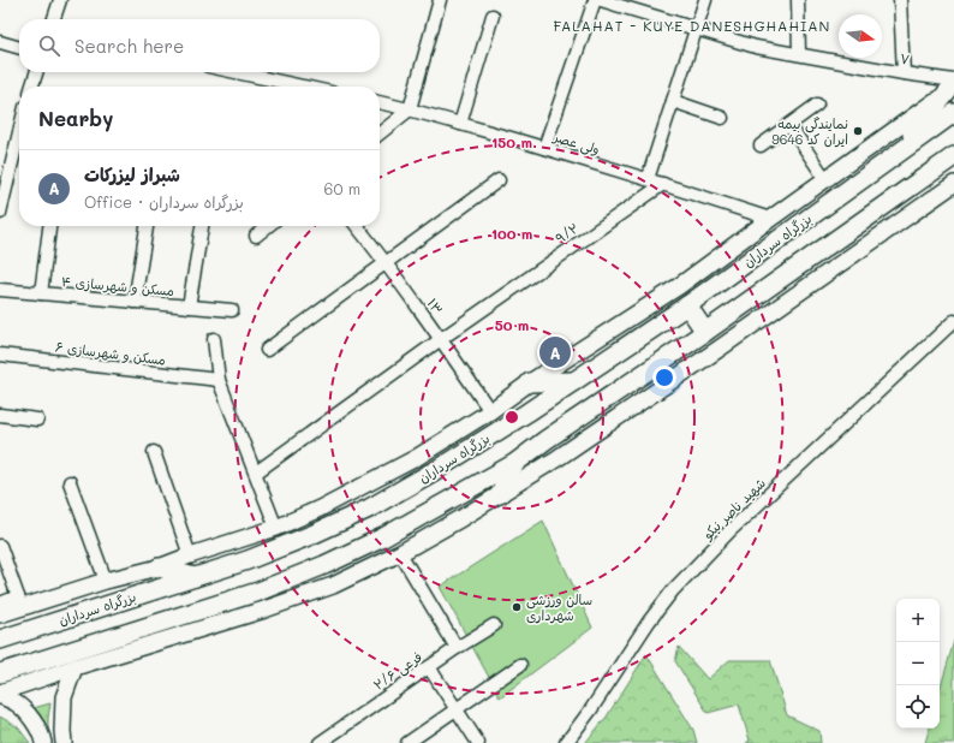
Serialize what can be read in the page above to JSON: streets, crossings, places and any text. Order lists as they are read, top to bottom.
{
  "streets": {
    "highway": ["بزرگراه سرداران"],
    "street": [
      "۷",
      "ولی عصر",
      "۹/۲",
      "مسکن و شهرسازی ۴",
      "۱۳",
      "مسکن و شهرسازی ۶",
      "شهید ناصر نیکو",
      "فرعی ۲/۶"
    ]
  },
  "crossings": [
    ["ولی عصر", "۹/۲"],
    ["۹/۲", "۱۳"]
  ],
  "districts": ["FALAHAT - KUYE DANESHGHAHIAN"],
  "places": ["نمایندگی بیمه ایران کد 9646", "سالن ورزشی شهرداری"],
  "north": "right",
  "page": {
    "search": "Search here",
    "heading": "Nearby",
    "list": [
      {
        "mark": "A",
        "name": "شبراز لیزرکات",
        "note": "Office · بزرگراه سرداران",
        "value": "60 m"
      }
    ],
    "pins": "A",
    "map_buttons": ["+", "−"]
  },
  "rings": ["150 m", "100 m", "50 m"]
}
